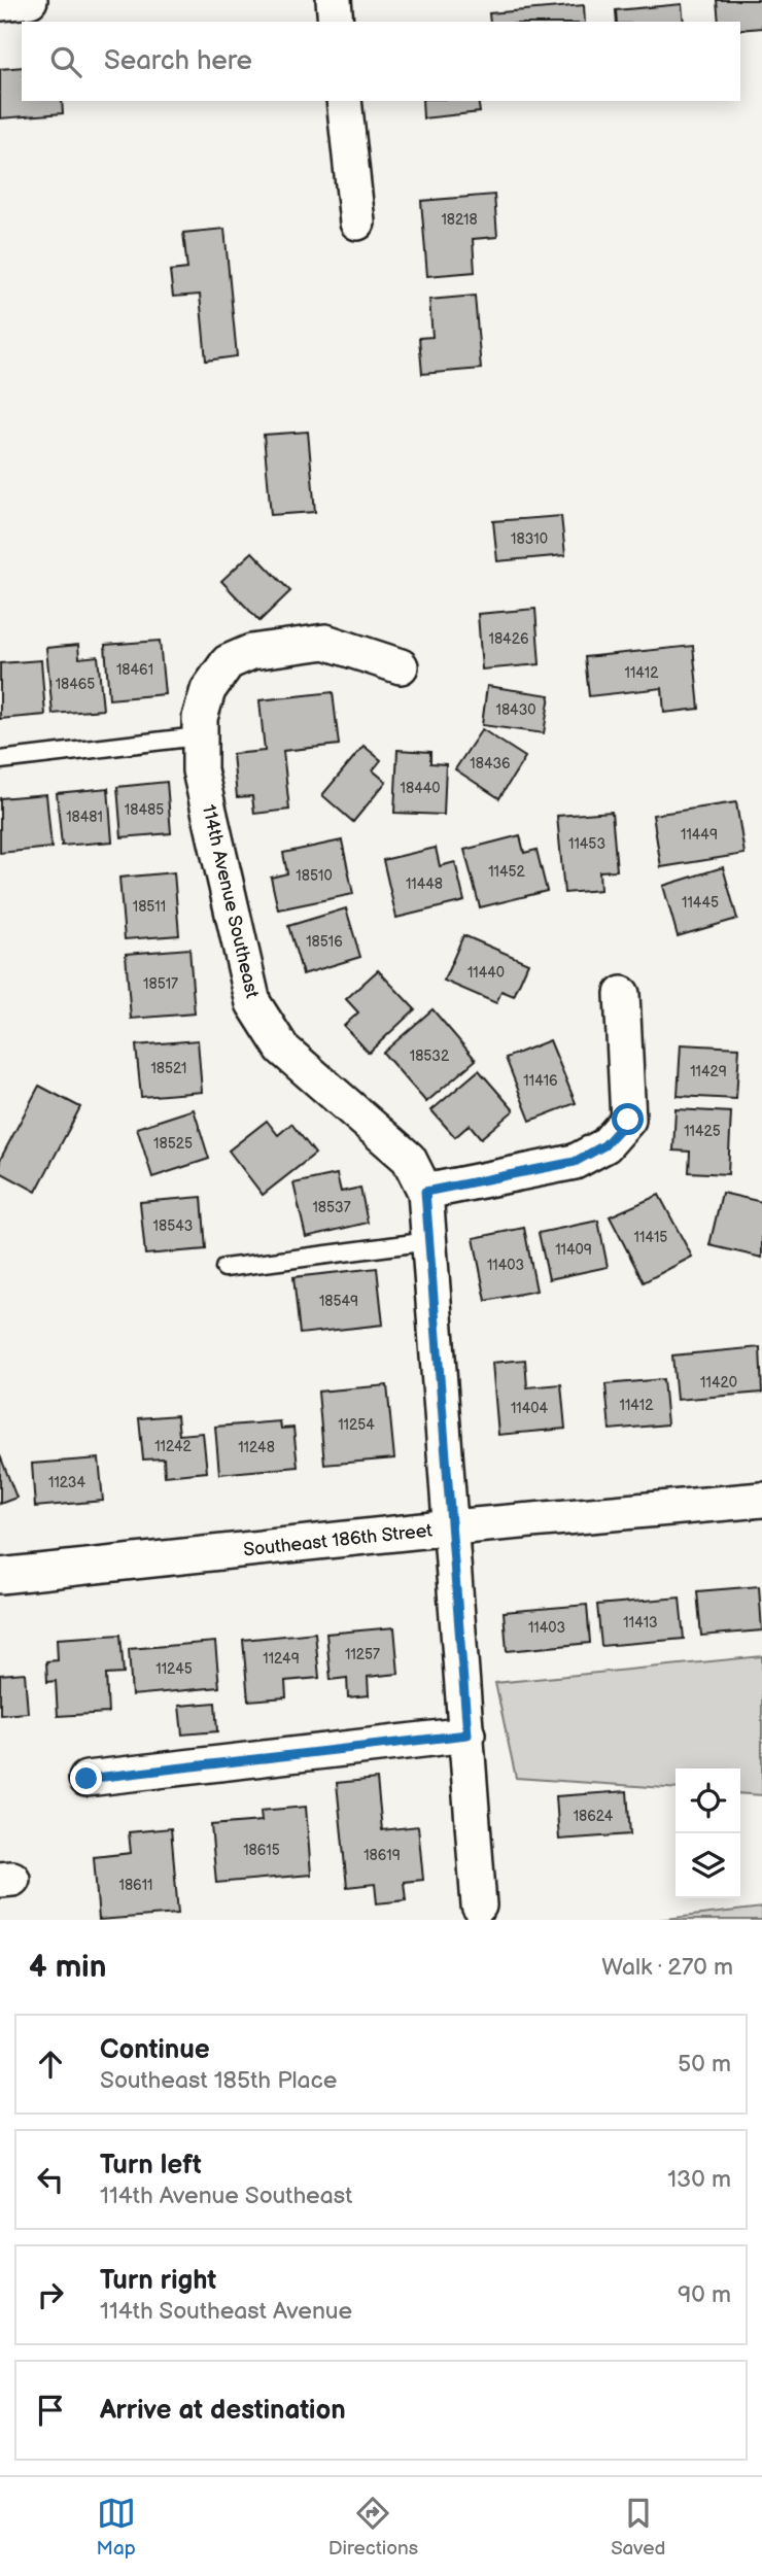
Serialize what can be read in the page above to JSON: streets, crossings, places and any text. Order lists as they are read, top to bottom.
{
  "streets": {
    "street": ["114th Avenue Southeast", "Southeast 186th Street"]
  },
  "crossings": [
    ["114th Avenue Southeast", "Southeast 186th Street"]
  ],
  "house_numbers": [
    "18218",
    "18310",
    "18426",
    "18461",
    "11412",
    "18465",
    "18430",
    "18436",
    "18440",
    "18485",
    "18481",
    "11449",
    "11453",
    "11452",
    "18510",
    "11448",
    "11445",
    "18511",
    "18516",
    "11440",
    "18517",
    "18532",
    "18521",
    "11429",
    "11416",
    "11425",
    "18525",
    "18537",
    "18543",
    "11415",
    "11409",
    "11403",
    "18549",
    "11420",
    "11412",
    "11404",
    "11254",
    "11242",
    "11248",
    "11234",
    "11413",
    "11403",
    "11257",
    "11249",
    "11245",
    "18624",
    "18615",
    "18619",
    "18611"
  ],
  "page": {
    "search": "Search here",
    "heading": ["4 min", "Walk · 270 m"],
    "list": [
      ["Continue", "Southeast 185th Place", "50 m"],
      ["Turn left", "114th Avenue Southeast", "130 m"],
      ["Turn right", "114th Southeast Avenue", "90 m"],
      "Arrive at destination"
    ],
    "nav": ["Map", "Directions", "Saved"]
  }
}
